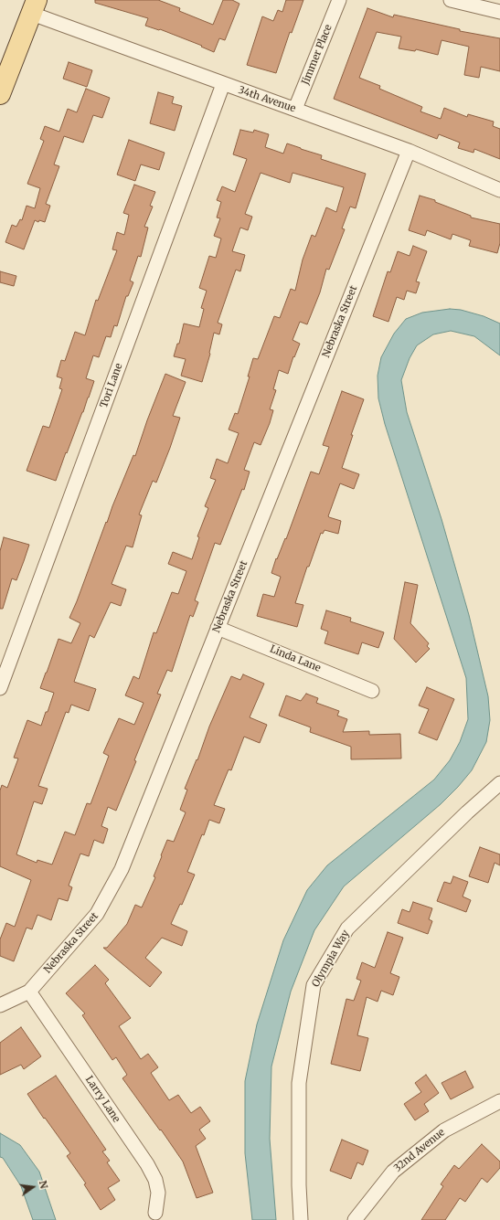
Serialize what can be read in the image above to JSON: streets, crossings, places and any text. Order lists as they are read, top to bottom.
{
  "streets": {
    "street": [
      "Jimmer Place",
      "34th Avenue",
      "Nebraska Street",
      "Tori Lane",
      "Linda Lane",
      "Olympia Way",
      "Larry Lane",
      "32nd Avenue"
    ]
  },
  "crossings": [
    ["Jimmer Place", "34th Avenue"],
    ["34th Avenue", "Nebraska Street"],
    ["34th Avenue", "Tori Lane"],
    ["Nebraska Street", "Linda Lane"],
    ["Nebraska Street", "Larry Lane"]
  ],
  "north": "right"
}
